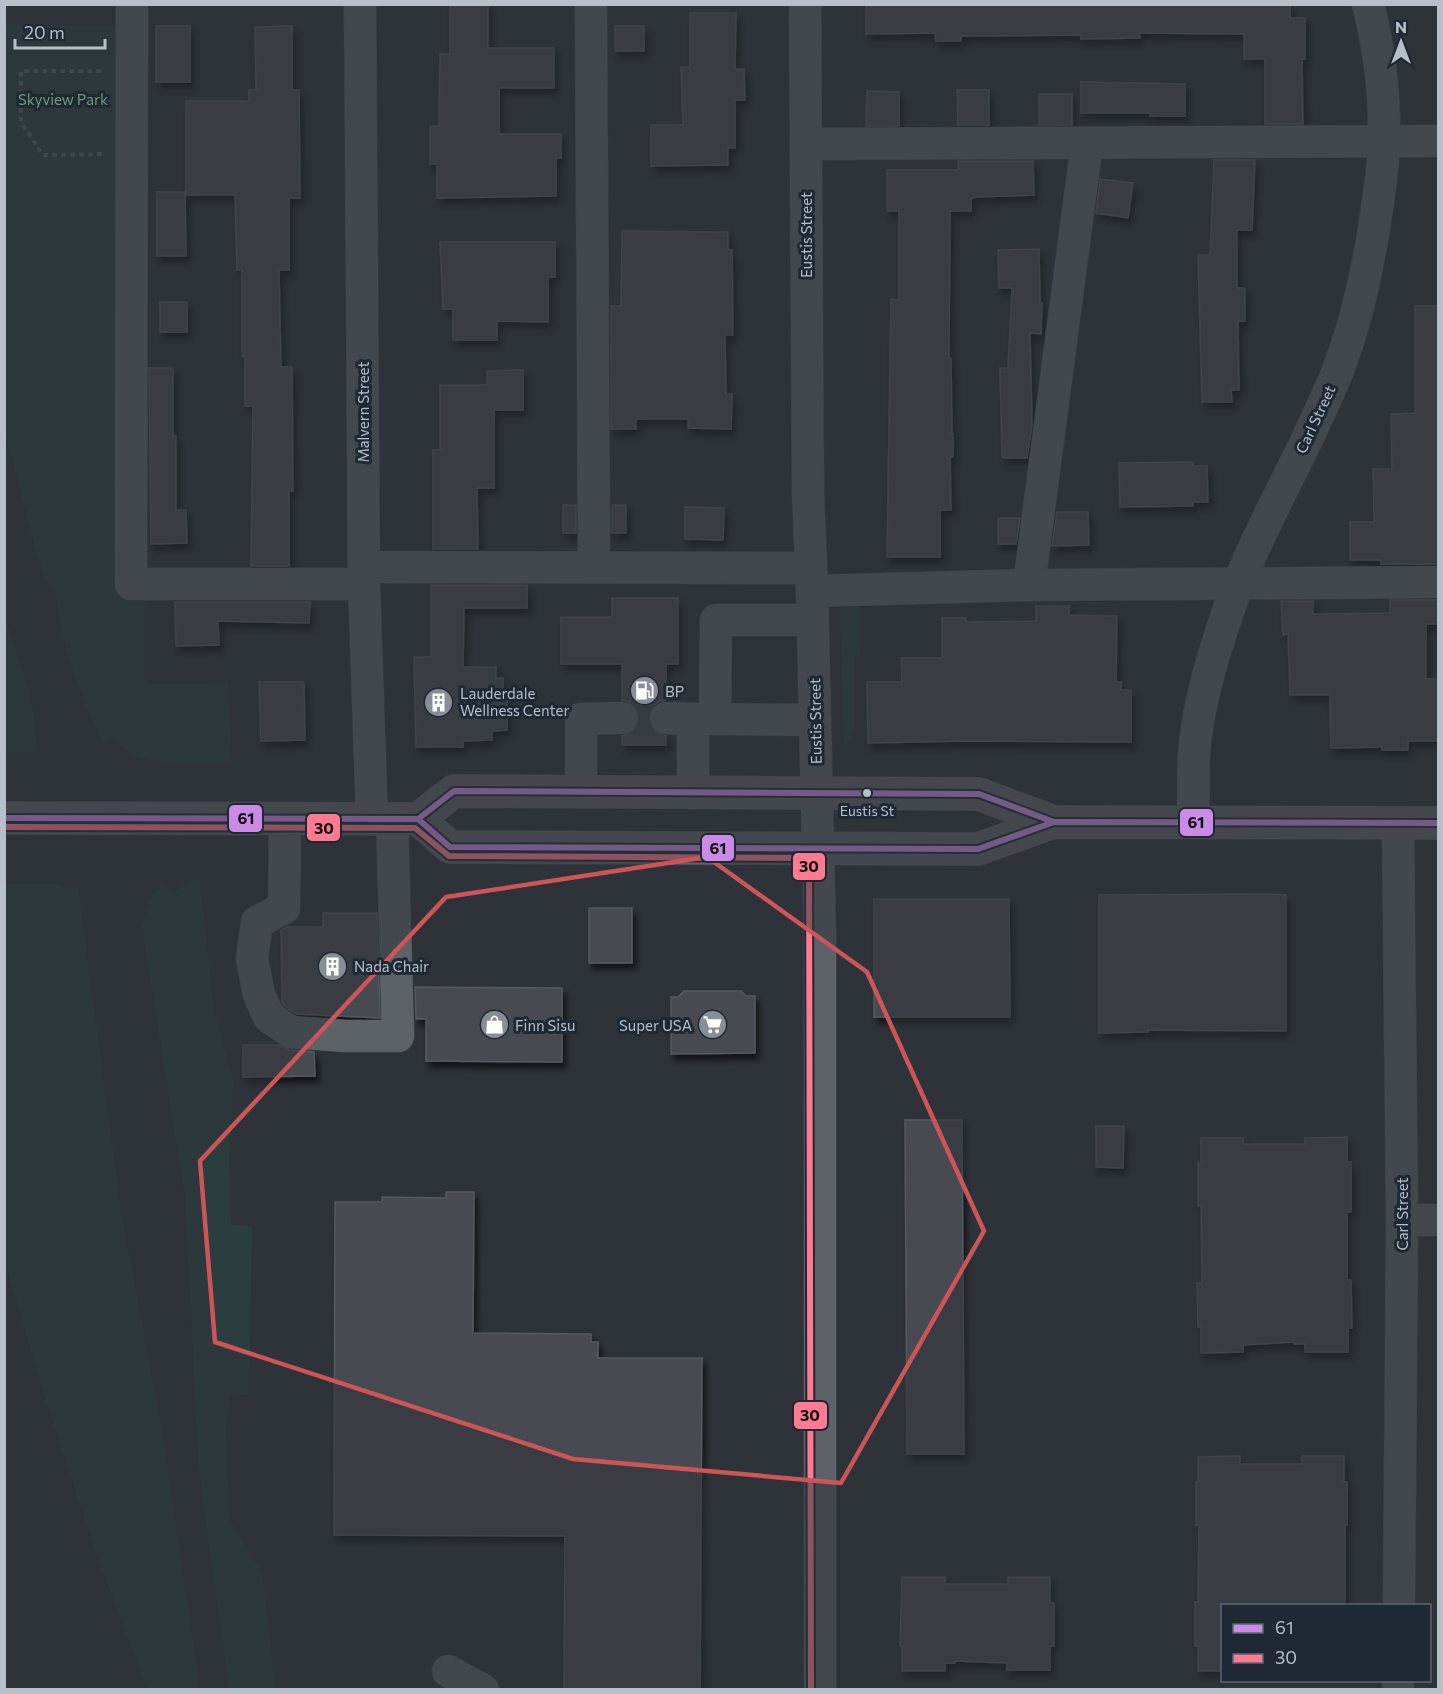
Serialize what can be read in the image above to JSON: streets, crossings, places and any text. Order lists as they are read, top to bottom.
{
  "streets": {
    "street": ["Eustis Street", "Malvern Street", "Carl Street"]
  },
  "parks": ["Skyview Park"],
  "places": {
    "fuel station": ["BP"],
    "building": ["Lauderdale Wellness Center", "Nada Chair"],
    "other": ["Eustis St"],
    "shop": ["Finn Sisu"],
    "supermarket": ["Super USA"]
  },
  "lines": ["transit line 61", "transit line 30"],
  "legend": ["61", "30"],
  "scale_bar": "20 m",
  "north": "top"
}
